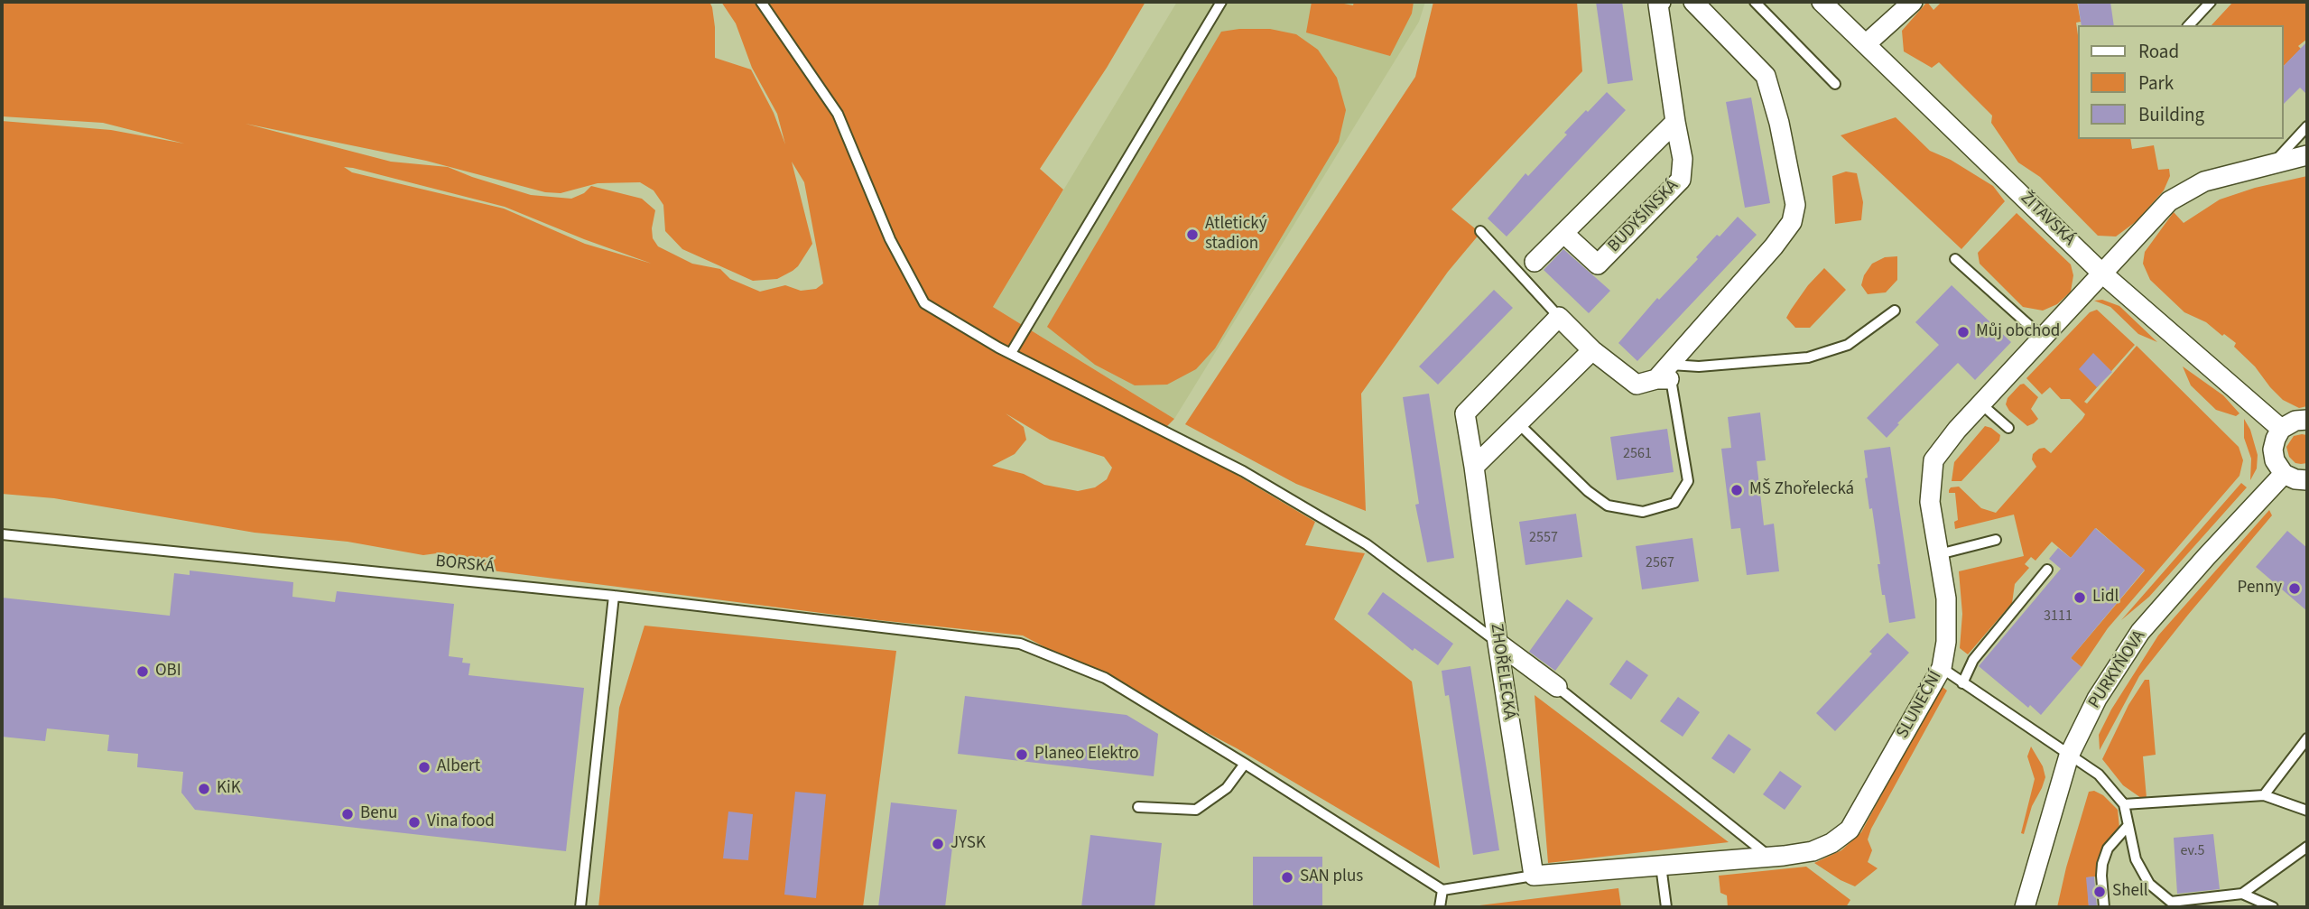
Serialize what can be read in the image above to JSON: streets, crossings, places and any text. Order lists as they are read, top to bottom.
{
  "streets": {
    "street": [
      "BUDYŠÍNSKÁ",
      "ŽITAVSKÁ",
      "PURKYŇOVA",
      "ZHOŘELECKÁ",
      "SLUNEČNÍ"
    ],
    "lane": ["BORSKÁ"]
  },
  "crossings": [
    ["ŽITAVSKÁ", "SLUNEČNÍ"],
    ["ZHOŘELECKÁ", "SLUNEČNÍ"]
  ],
  "places": [
    "Atletický stadion",
    "Můj obchod",
    "MŠ Zhořelecká",
    "Penny",
    "Lidl",
    "OBI",
    "Planeo Elektro",
    "Albert",
    "KiK",
    "Benu",
    "Vina food",
    "JYSK",
    "SAN plus",
    "Shell"
  ],
  "house_numbers": [
    "2561",
    "2557",
    "2567",
    "3111",
    "ev.5"
  ],
  "legend": ["Road", "Park", "Building"]
}
